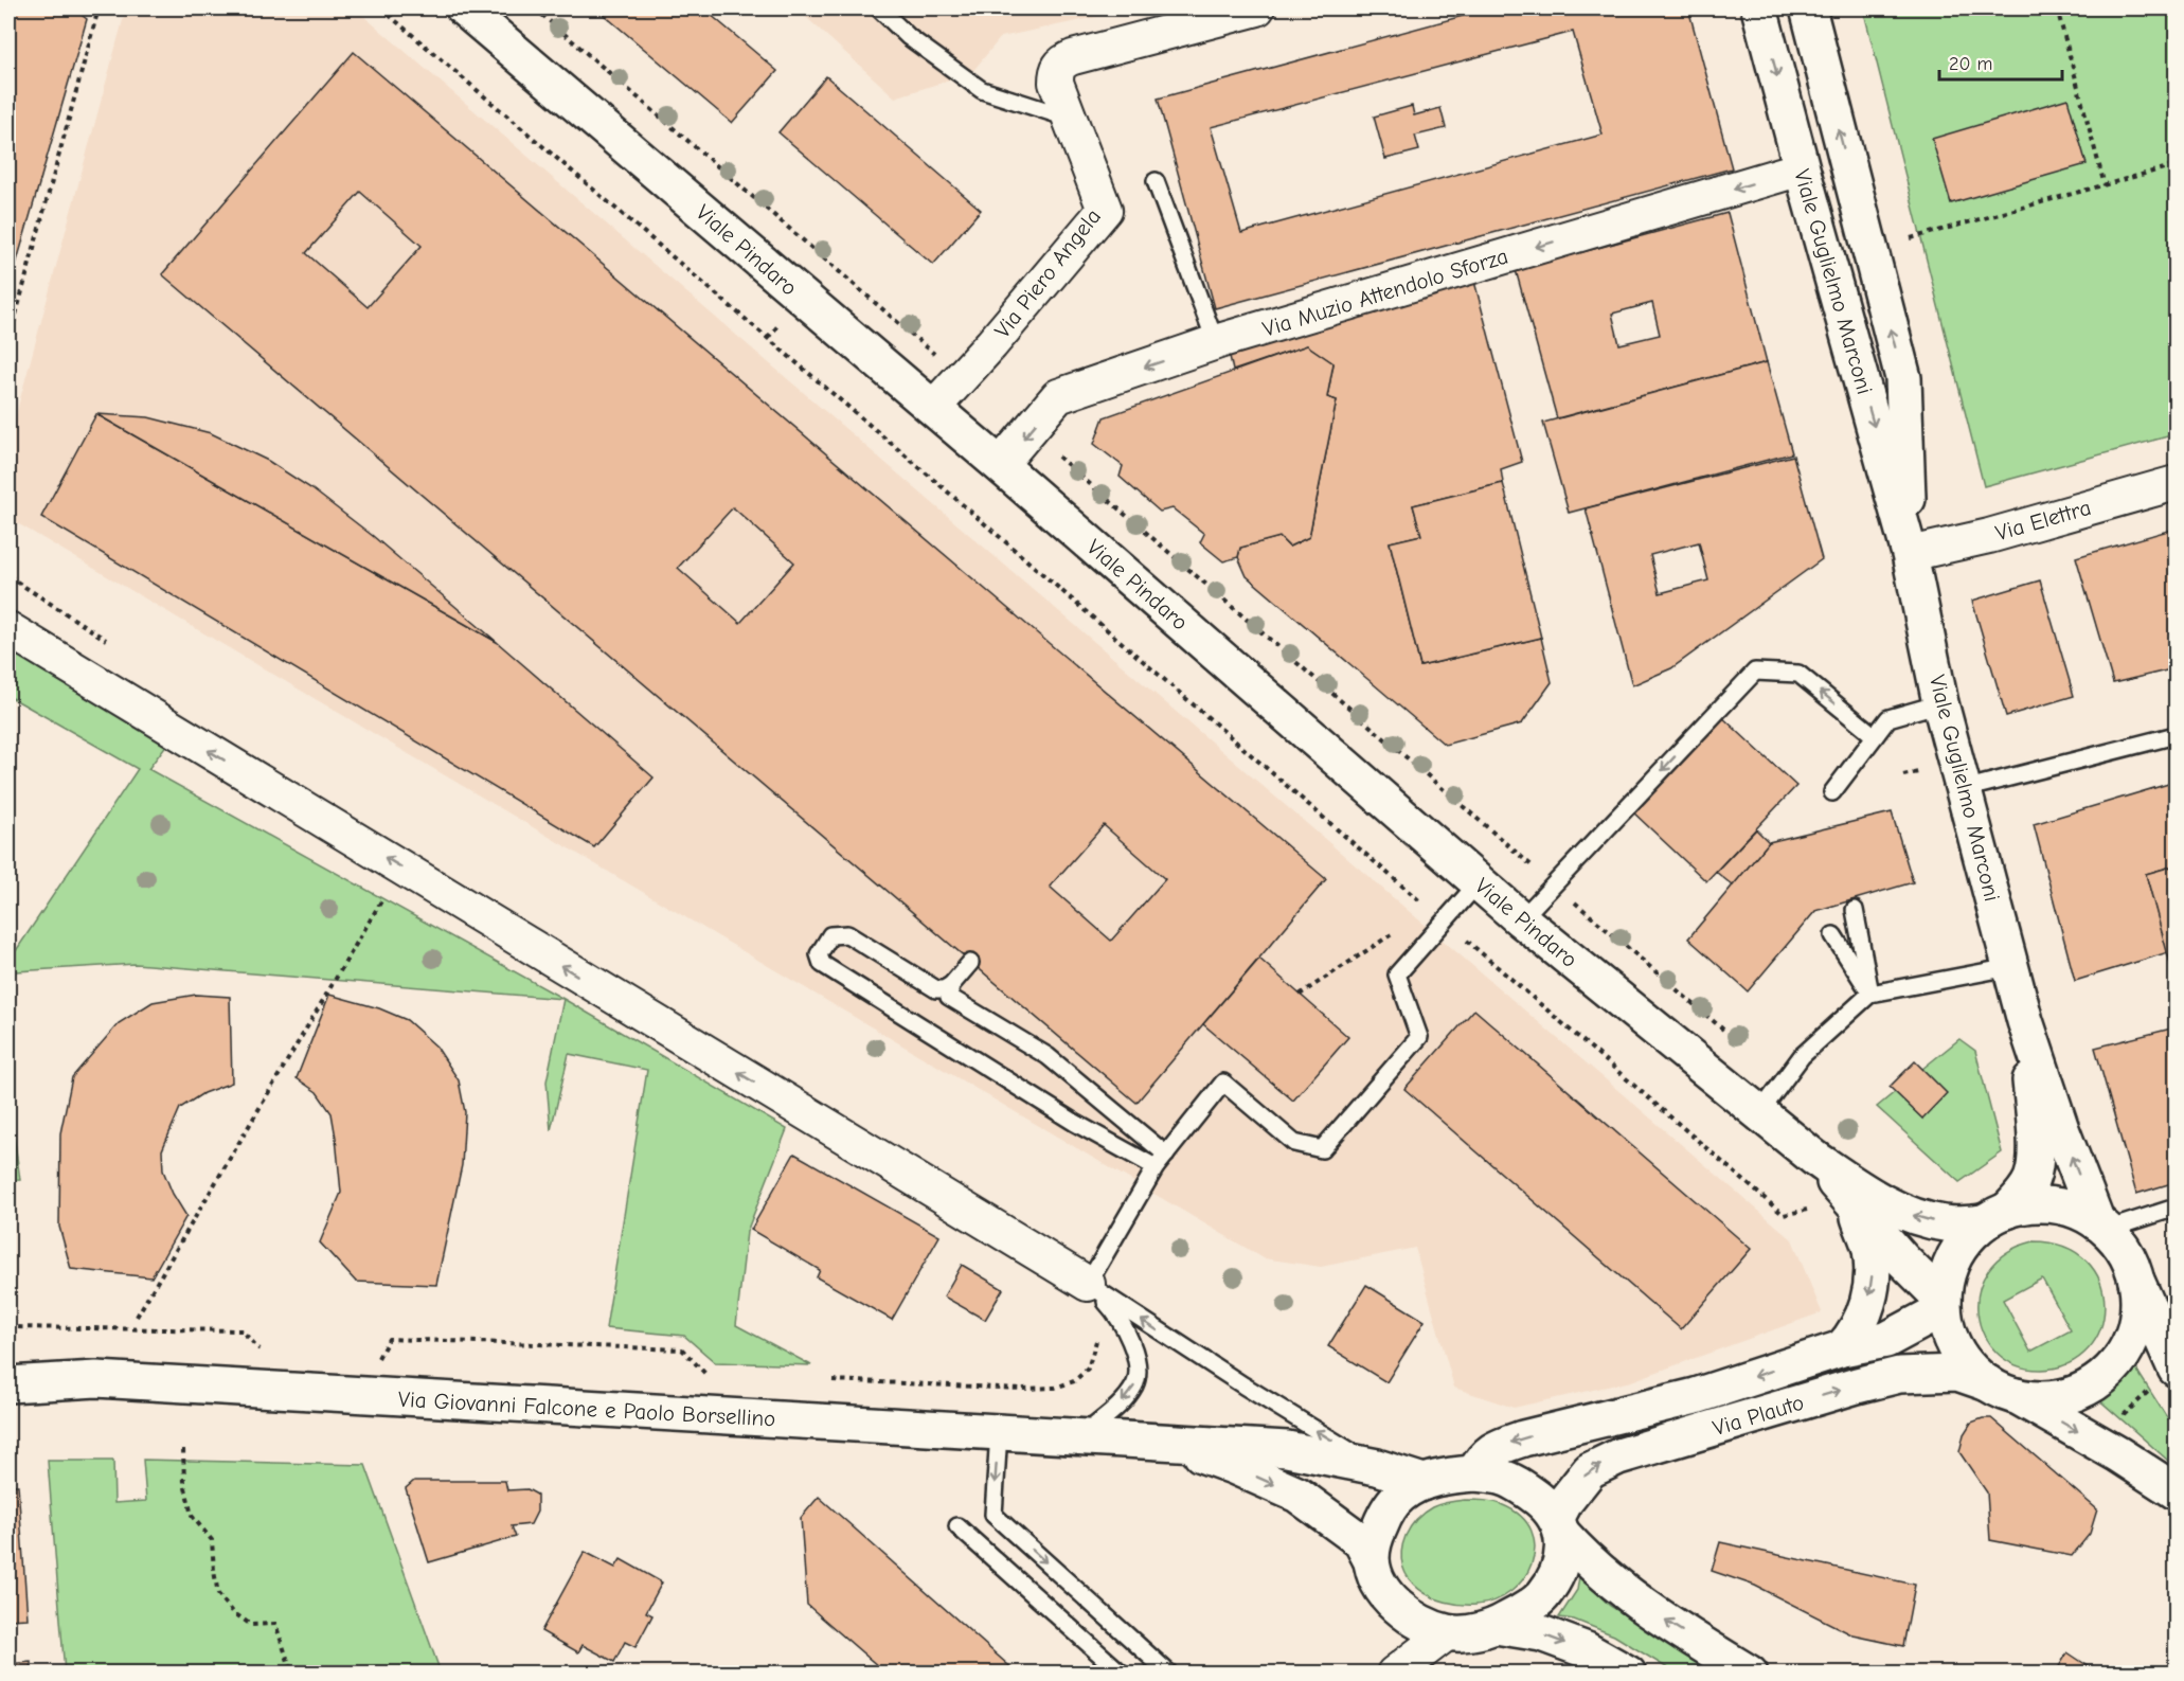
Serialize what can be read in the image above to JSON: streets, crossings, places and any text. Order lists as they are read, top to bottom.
{
  "streets": {
    "main road": [
      "Viale Pindaro",
      "Viale Guglielmo Marconi",
      "Via Giovanni Falcone e Paolo Borsellino",
      "Via Plauto"
    ],
    "street": ["Via Piero Angela", "Via Muzio Attendolo Sforza", "Via Elettra"]
  },
  "crossings": [
    ["Viale Pindaro", "Via Piero Angela"],
    ["Viale Pindaro", "Viale Guglielmo Marconi"],
    ["Viale Pindaro", "Via Muzio Attendolo Sforza"],
    ["Viale Pindaro", "Via Plauto"],
    ["Viale Guglielmo Marconi", "Via Muzio Attendolo Sforza"],
    ["Viale Guglielmo Marconi", "Via Elettra"],
    ["Viale Guglielmo Marconi", "Via Plauto"],
    ["Via Giovanni Falcone e Paolo Borsellino", "Via Plauto"]
  ],
  "one_way": ["Via Muzio Attendolo Sforza"],
  "scale_bar": "20 m"
}
